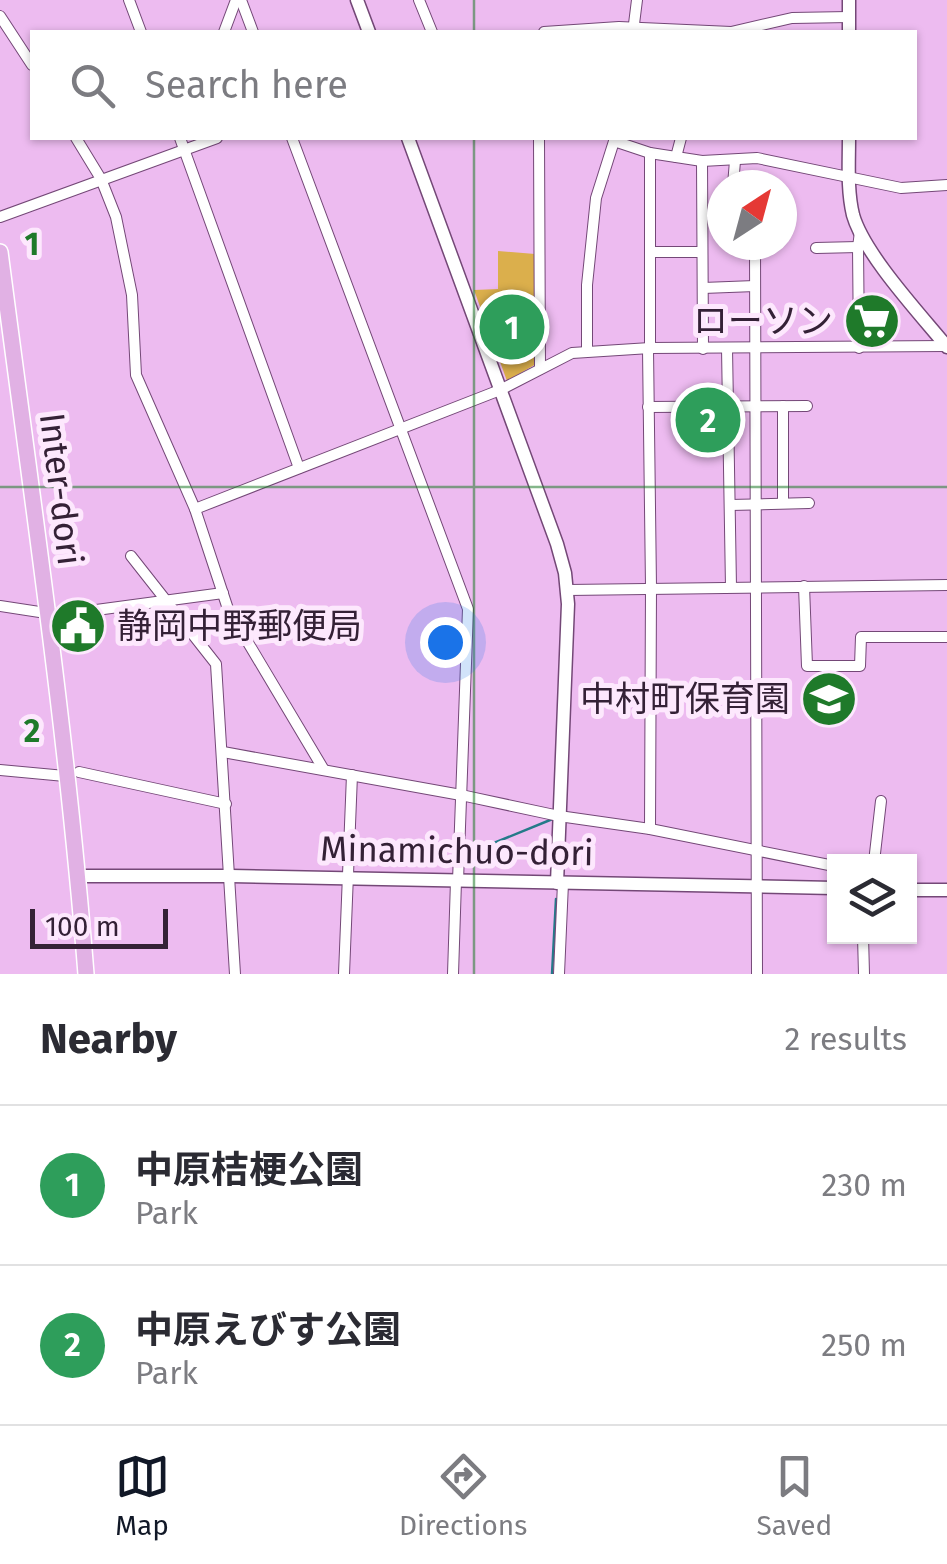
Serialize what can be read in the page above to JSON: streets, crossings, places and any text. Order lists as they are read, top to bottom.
{
  "streets": {
    "main road": ["Inter-dori"],
    "street": ["Minamichuo-dori"]
  },
  "crossings": [
    ["Inter-dori", "Minamichuo-dori"]
  ],
  "places": {
    "supermarket": ["ローソン"],
    "public building": ["静岡中野郵便局"],
    "school or university": ["中村町保育園"]
  },
  "scale_bar": "100 m",
  "north": "top right",
  "page": {
    "search": "Search here",
    "pins": ["1", "2"],
    "scale": "100 m",
    "heading": ["Nearby", "2 results"],
    "list": [
      {
        "mark": "1",
        "name": "中原桔梗公園",
        "note": "Park",
        "value": "230 m"
      },
      {
        "mark": "2",
        "name": "中原えびす公園",
        "note": "Park",
        "value": "250 m"
      }
    ],
    "nav": ["Map", "Directions", "Saved"]
  },
  "grid": {
    "rows": ["1", "2"]
  }
}
